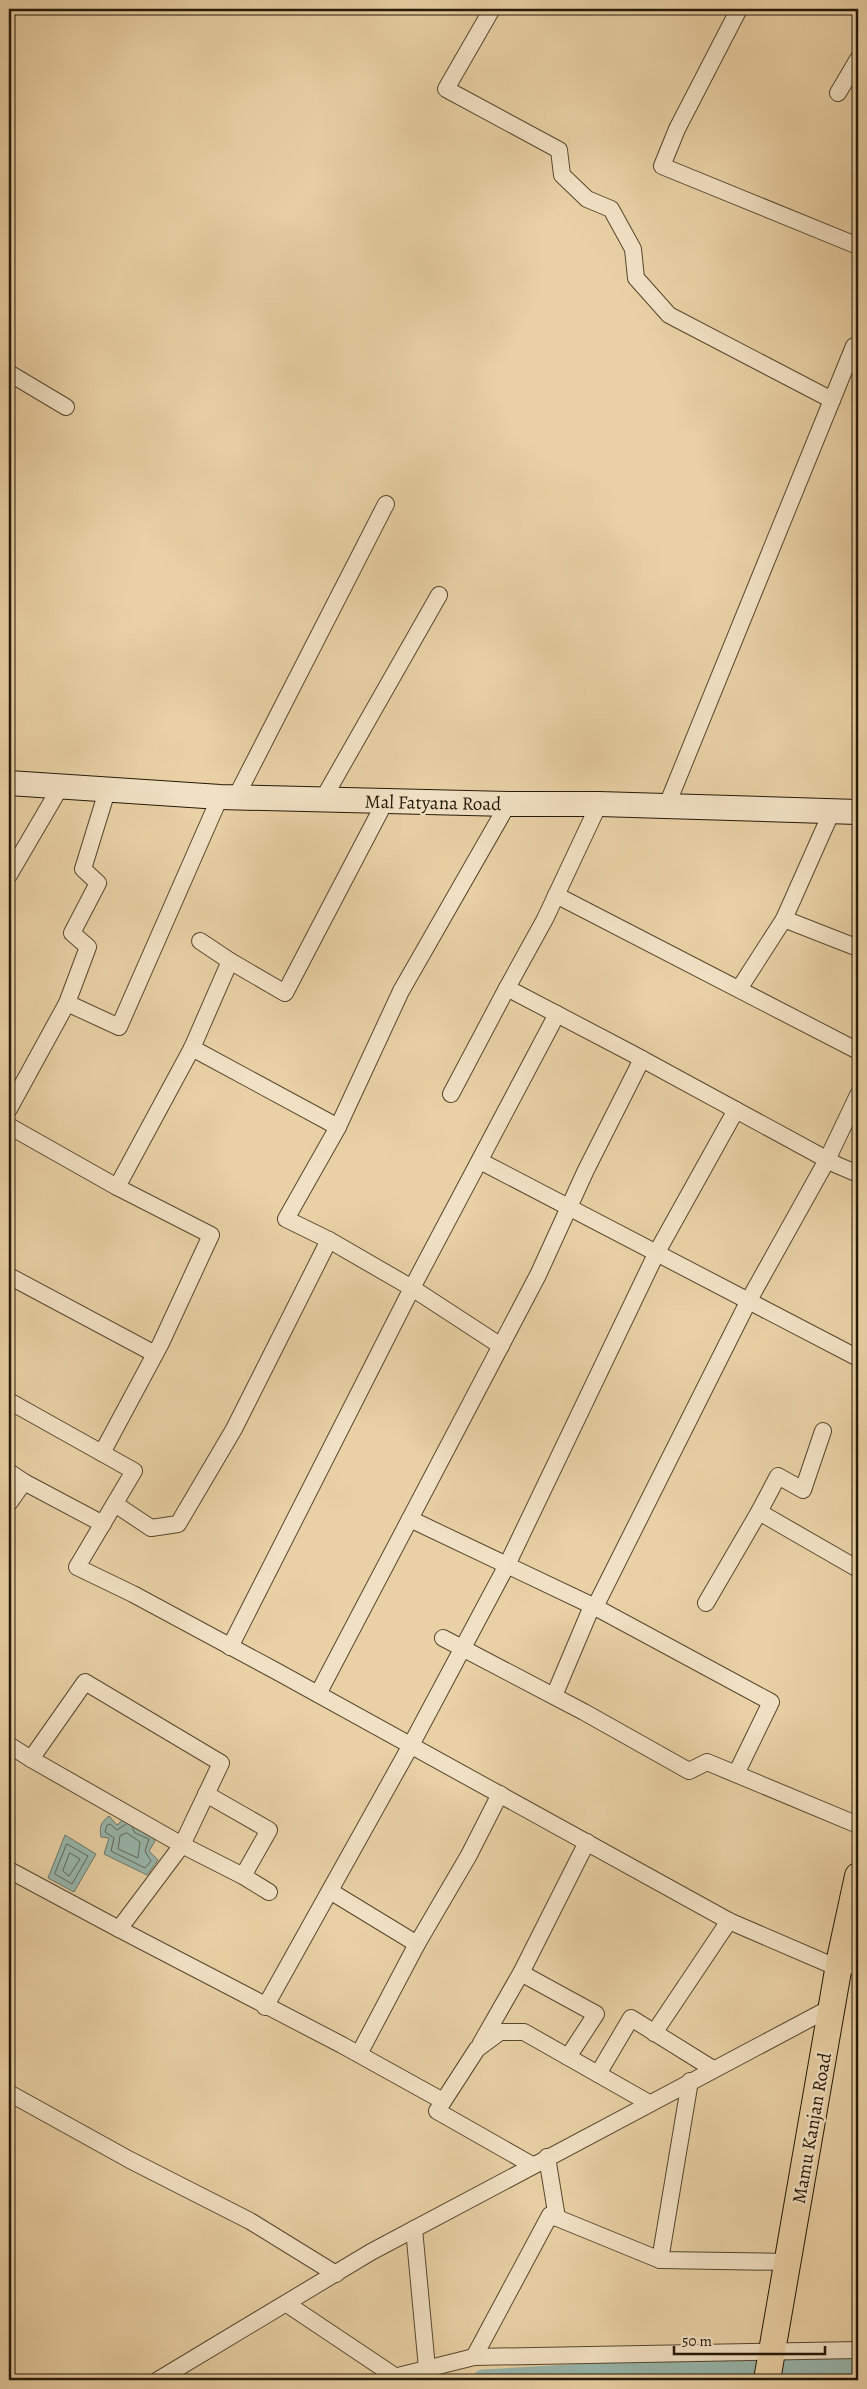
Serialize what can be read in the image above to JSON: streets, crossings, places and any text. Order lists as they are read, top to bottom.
{
  "streets": {
    "main road": ["Mal Fatyana Road", "Mamu Kanjan Road"]
  },
  "scale_bar": "50 m"
}
